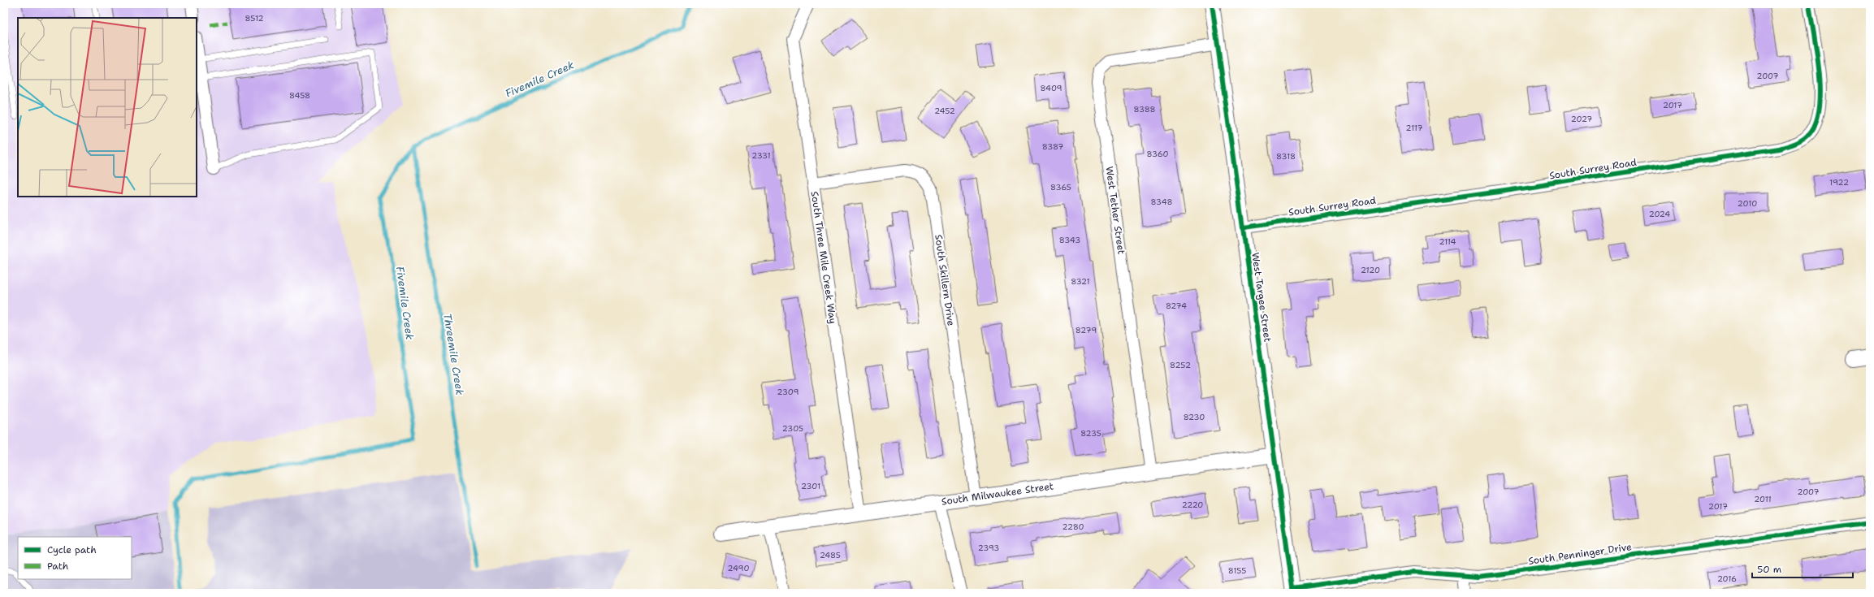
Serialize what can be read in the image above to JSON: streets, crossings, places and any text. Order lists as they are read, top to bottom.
{
  "streets": {
    "street": [
      "South Surrey Road",
      "West Tether Street",
      "South Three Mile Creek Way",
      "South Skillern Drive",
      "West Targee Street",
      "South Milwaukee Street",
      "South Penninger Drive"
    ]
  },
  "crossings": [
    ["South Surrey Road", "West Targee Street"],
    ["West Tether Street", "West Targee Street"],
    ["West Tether Street", "South Milwaukee Street"],
    ["South Three Mile Creek Way", "South Skillern Drive"],
    ["South Three Mile Creek Way", "South Milwaukee Street"],
    ["South Skillern Drive", "South Milwaukee Street"],
    ["West Targee Street", "South Milwaukee Street"],
    ["West Targee Street", "South Penninger Drive"]
  ],
  "water": ["Fivemile Creek", "Threemile Creek"],
  "house_numbers": [
    "8512",
    "2007",
    "8409",
    "8458",
    "2017",
    "8388",
    "2452",
    "2027",
    "2117",
    "8387",
    "8360",
    "2331",
    "8318",
    "1922",
    "8365",
    "8348",
    "2010",
    "2024",
    "8343",
    "2114",
    "2120",
    "8321",
    "8274",
    "8279",
    "8252",
    "2309",
    "8230",
    "2305",
    "8235",
    "2301",
    "2007",
    "2011",
    "2220",
    "2017",
    "2280",
    "2393",
    "2485",
    "2490",
    "8155",
    "2016"
  ],
  "legend": ["Cycle path", "Path"],
  "scale_bar": "50 m"
}
